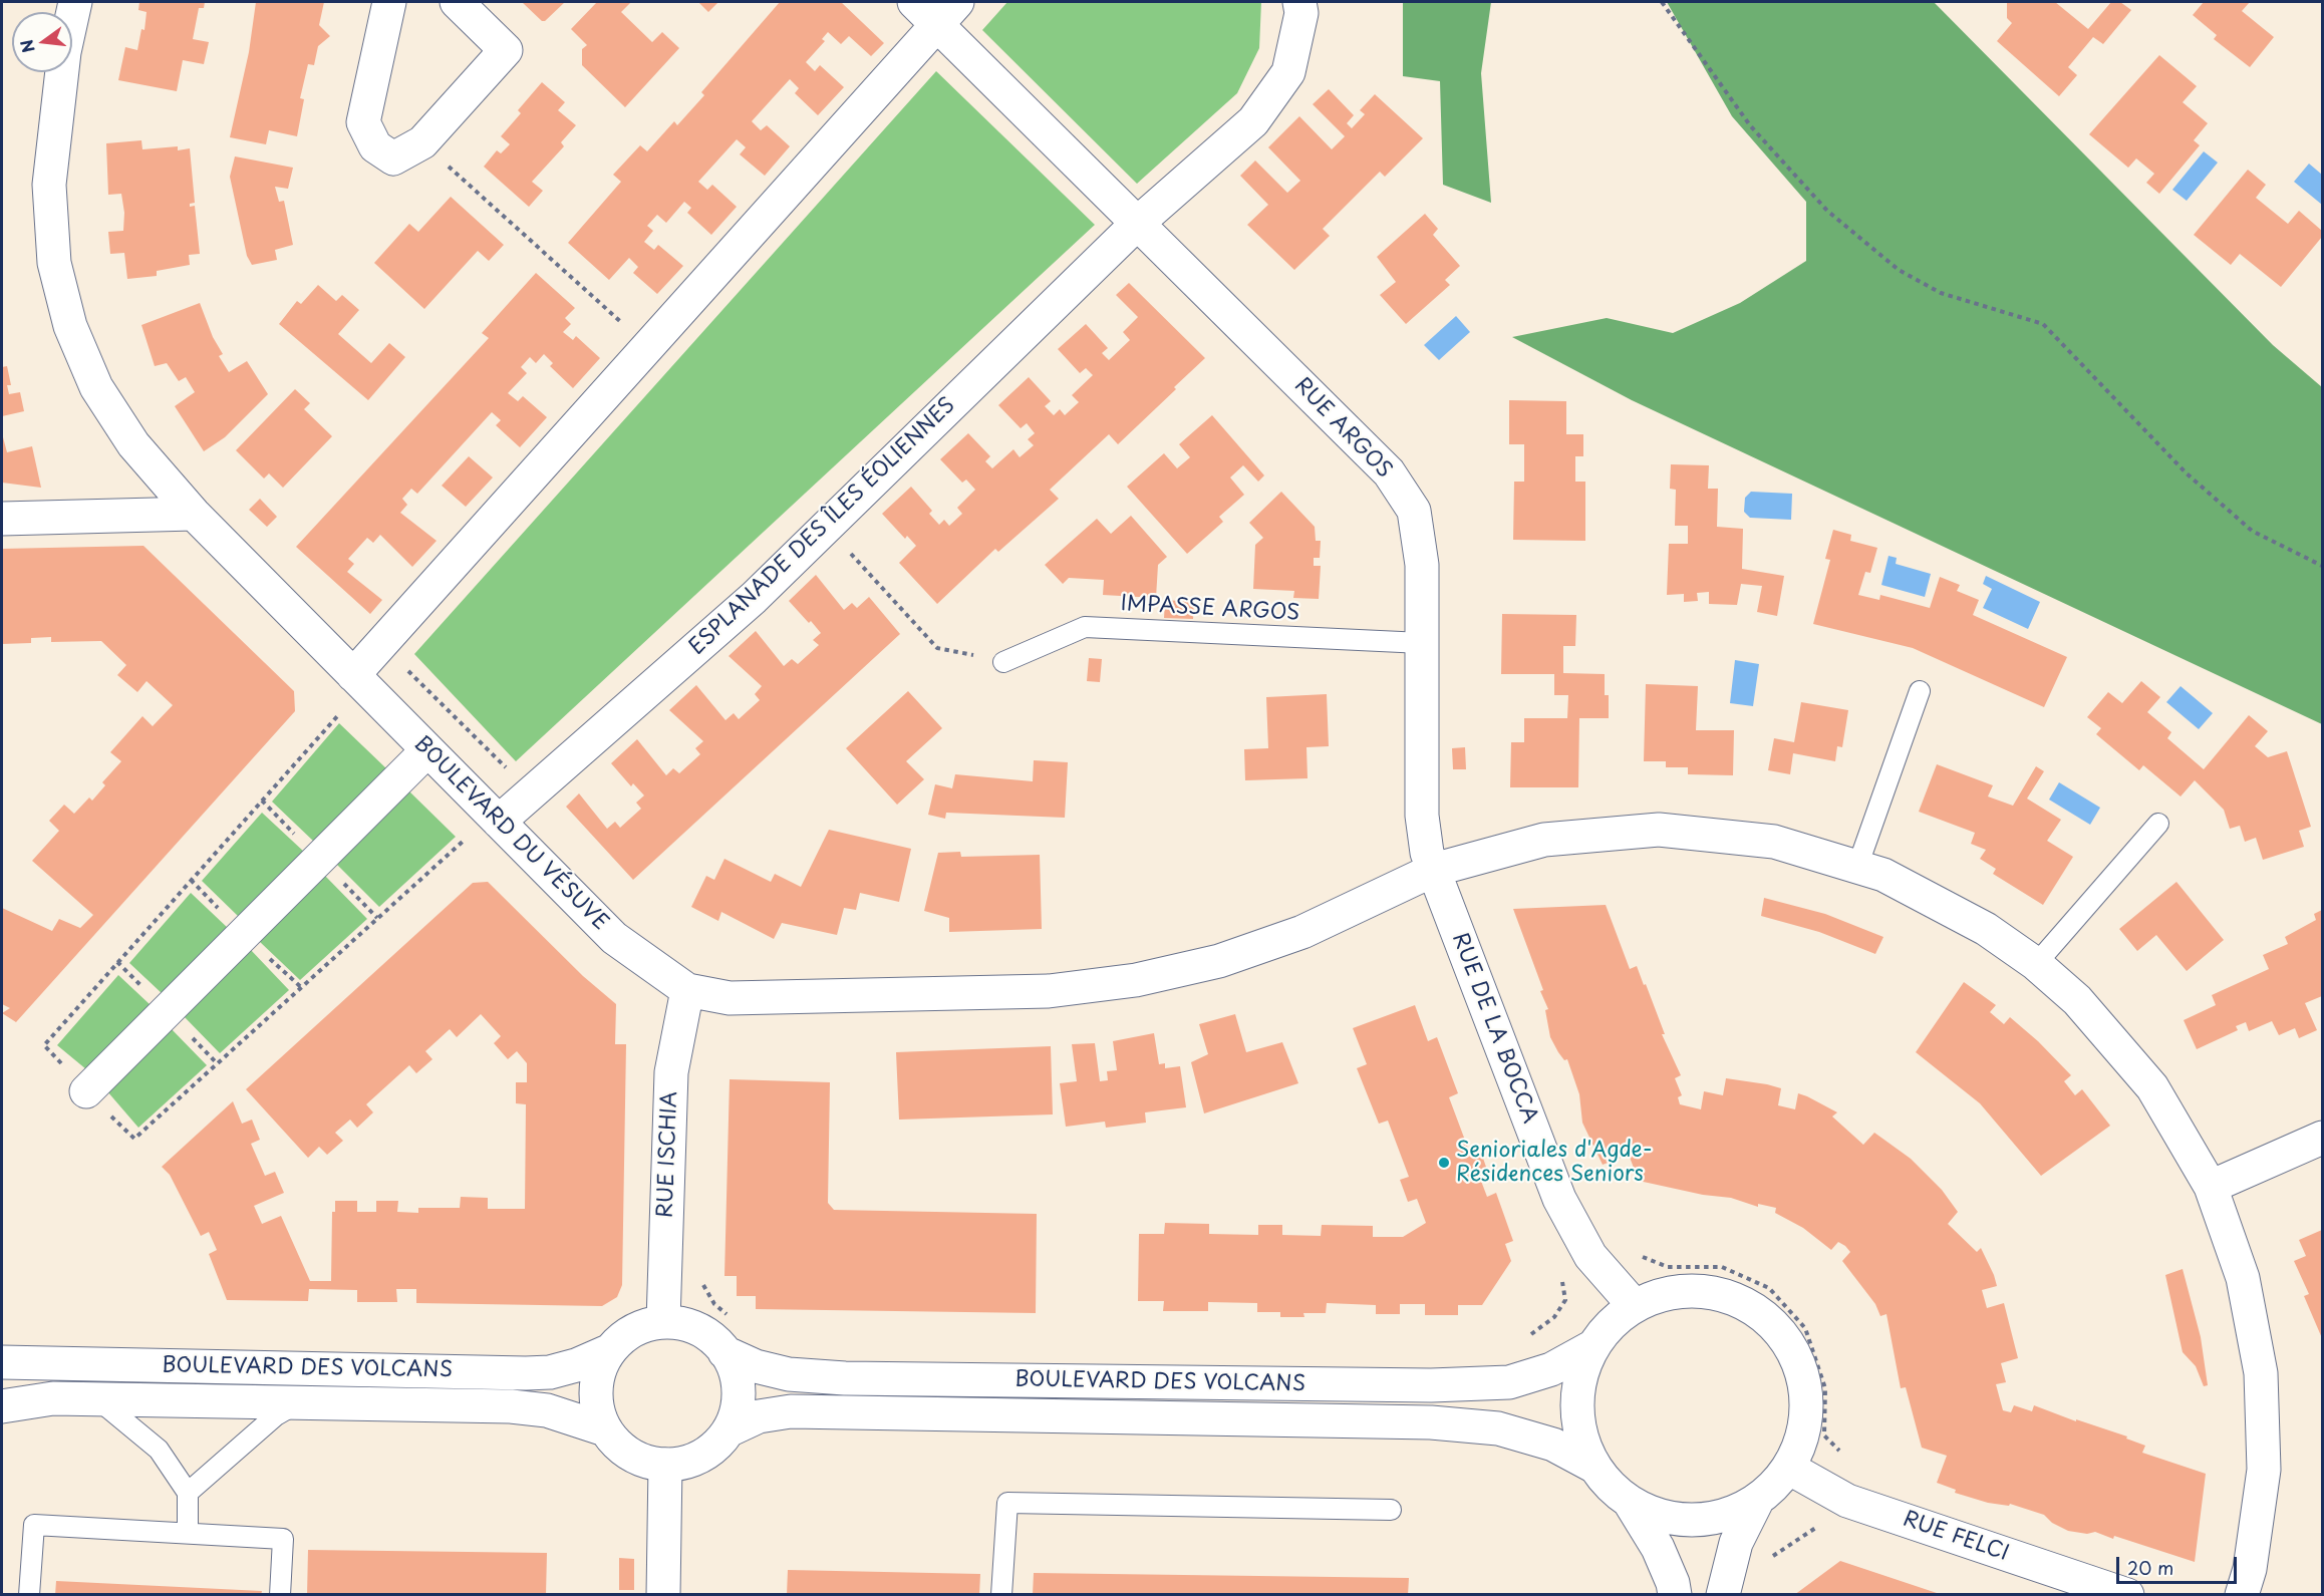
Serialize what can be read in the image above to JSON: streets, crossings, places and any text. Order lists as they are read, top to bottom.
{
  "streets": {
    "street": [
      "RUE ARGOS",
      "ESPLANADE DES ÎLES ÉOLIENNES",
      "BOULEVARD DU VÉSUVE",
      "RUE DE LA BOCCA",
      "RUE ISCHIA",
      "BOULEVARD DES VOLCANS",
      "RUE FELCI"
    ],
    "lane": ["IMPASSE ARGOS"]
  },
  "crossings": [
    ["RUE ARGOS", "ESPLANADE DES ÎLES ÉOLIENNES"],
    ["RUE ARGOS", "IMPASSE ARGOS"],
    ["RUE ARGOS", "BOULEVARD DU VÉSUVE"],
    ["RUE ARGOS", "RUE DE LA BOCCA"],
    ["ESPLANADE DES ÎLES ÉOLIENNES", "BOULEVARD DU VÉSUVE"],
    ["BOULEVARD DU VÉSUVE", "RUE DE LA BOCCA"],
    ["BOULEVARD DU VÉSUVE", "RUE ISCHIA"],
    ["RUE ISCHIA", "BOULEVARD DES VOLCANS"]
  ],
  "places": ["Senioriales d'Agde- Résidences Seniors"],
  "scale_bar": "20 m",
  "north": "left"
}
